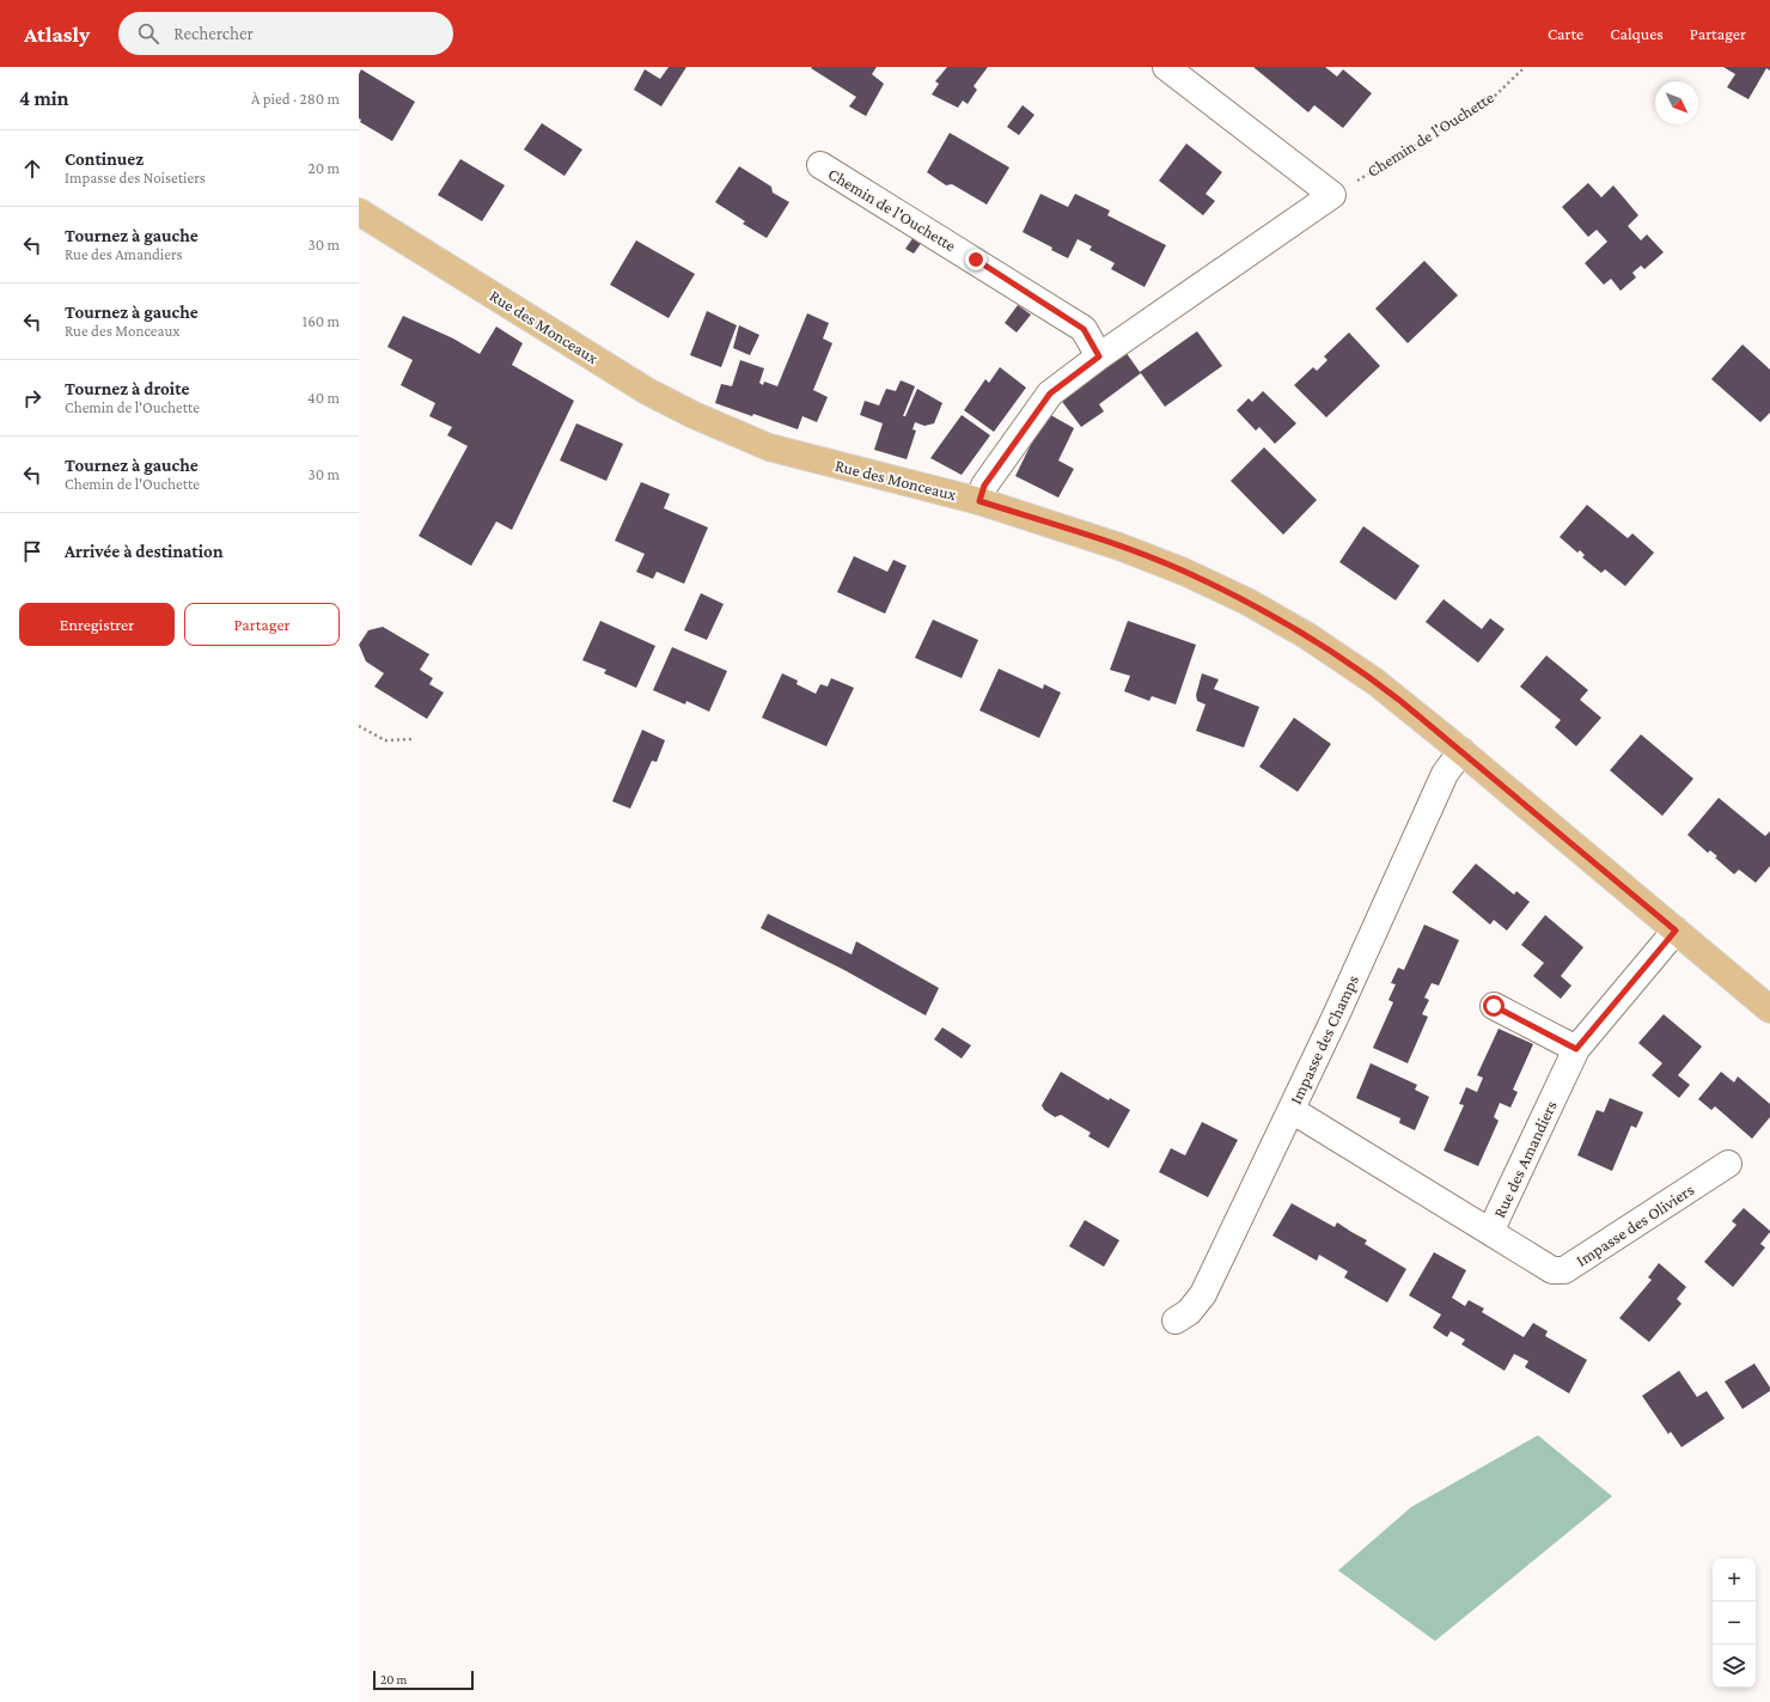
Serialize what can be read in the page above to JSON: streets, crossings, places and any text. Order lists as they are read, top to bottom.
{
  "streets": {
    "main road": ["Rue des Monceaux"],
    "street": [
      "Chemin de l'Ouchette",
      "Impasse des Champs",
      "Rue des Amandiers",
      "Impasse des Oliviers"
    ]
  },
  "crossings": [
    ["Rue des Monceaux", "Impasse des Champs"],
    ["Rue des Monceaux", "Rue des Amandiers"],
    ["Rue des Amandiers", "Impasse des Oliviers"]
  ],
  "scale_bar": "20 m",
  "north": "bottom right",
  "page": {
    "header": "Atlasly",
    "search": "Rechercher",
    "nav": ["Carte", "Calques", "Partager"],
    "heading": ["4 min", "À pied · 280 m"],
    "list": [
      ["Continuez", "Impasse des Noisetiers", "20 m"],
      ["Tournez à gauche", "Rue des Amandiers", "30 m"],
      ["Tournez à gauche", "Rue des Monceaux", "160 m"],
      ["Tournez à droite", "Chemin de l'Ouchette", "40 m"],
      ["Tournez à gauche", "Chemin de l'Ouchette", "30 m"],
      "Arrivée à destination"
    ],
    "buttons": ["Enregistrer", "Partager"],
    "map_buttons": ["+", "−"],
    "scale": "20 m"
  }
}
